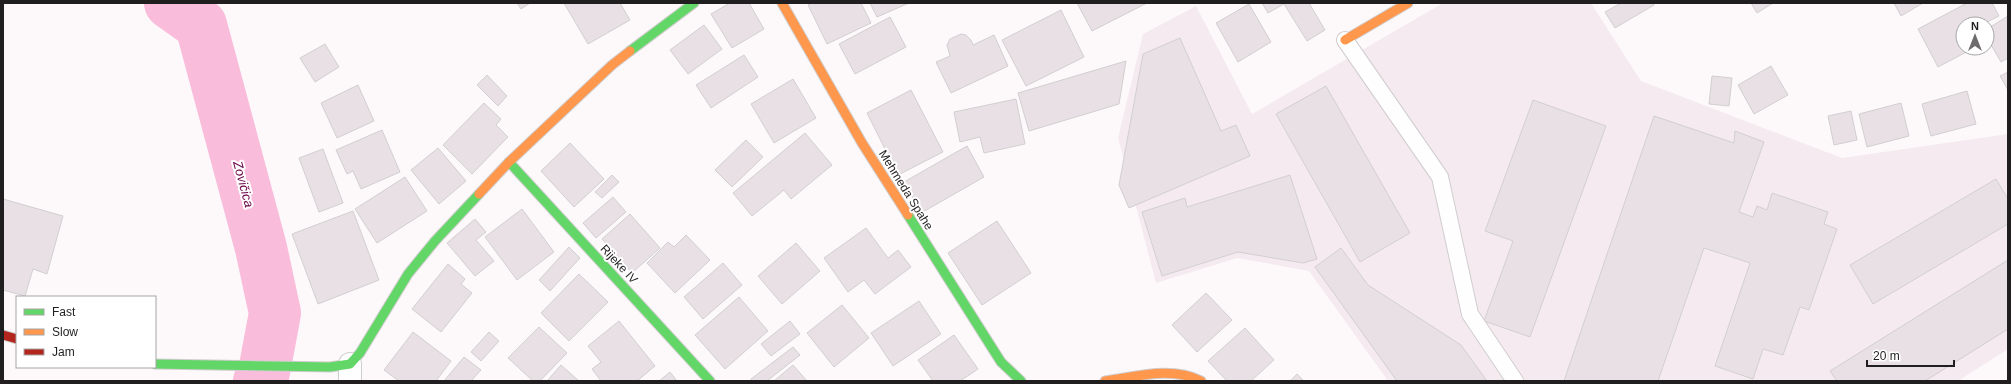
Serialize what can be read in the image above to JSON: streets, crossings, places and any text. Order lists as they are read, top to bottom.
{
  "streets": {
    "street": ["Mehmeda Spahe", "Rijeke IV"]
  },
  "water": ["Zovičica"],
  "legend": ["Fast", "Slow", "Jam"],
  "scale_bar": "20 m",
  "north": "top"
}
